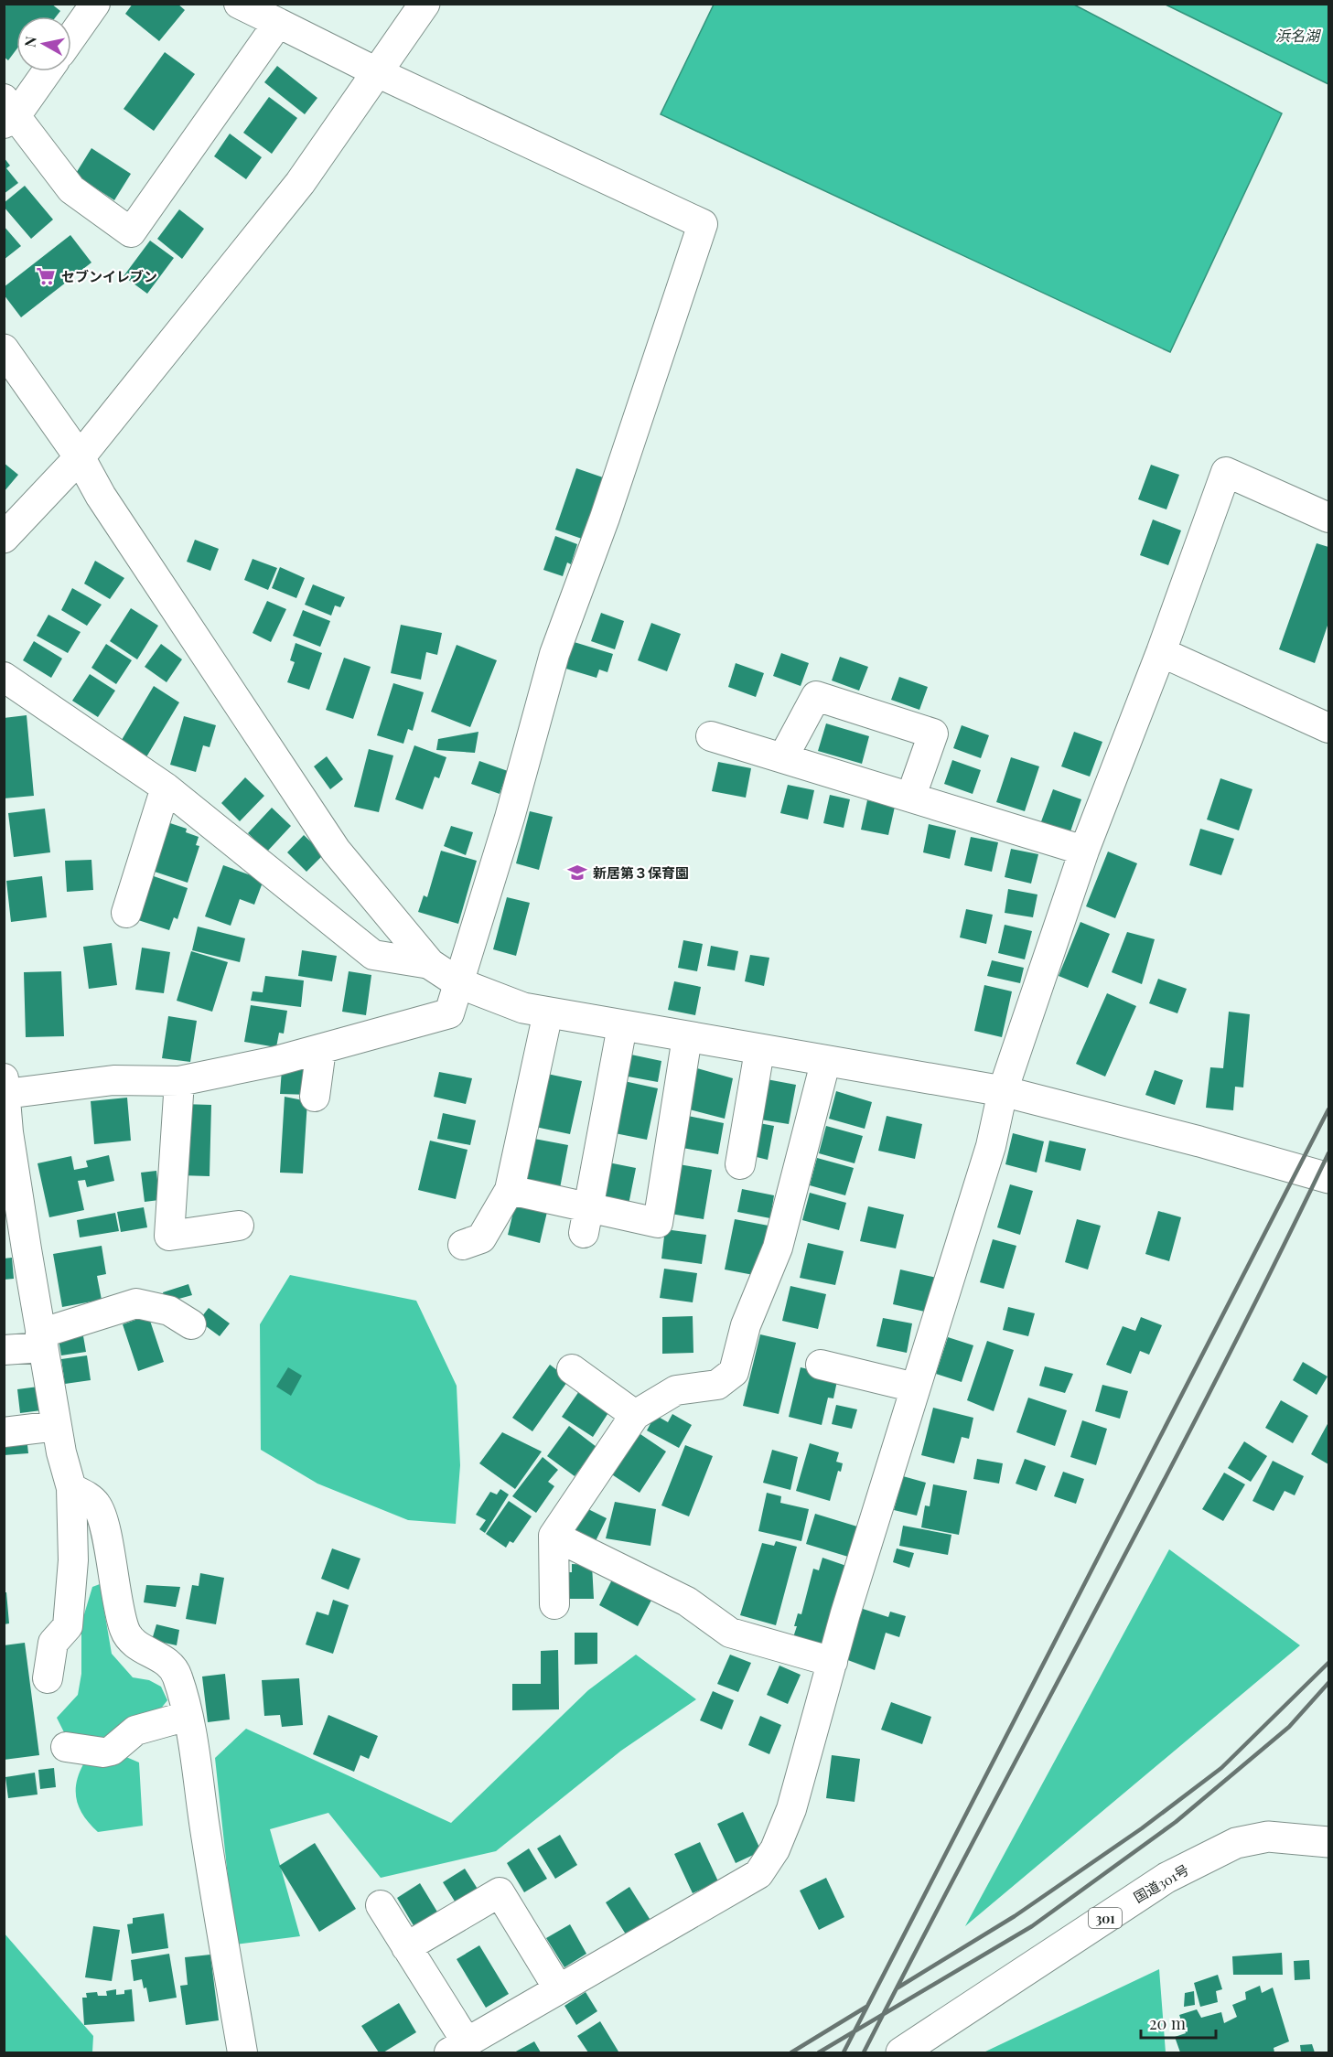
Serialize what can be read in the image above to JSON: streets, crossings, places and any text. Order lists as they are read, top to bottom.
{
  "streets": {
    "main road": ["国道301号", "301"]
  },
  "water": ["浜名湖"],
  "places": {
    "supermarket": ["セブンイレブン"],
    "school or university": ["新居第３保育園"]
  },
  "scale_bar": "20 m",
  "north": "left"
}
